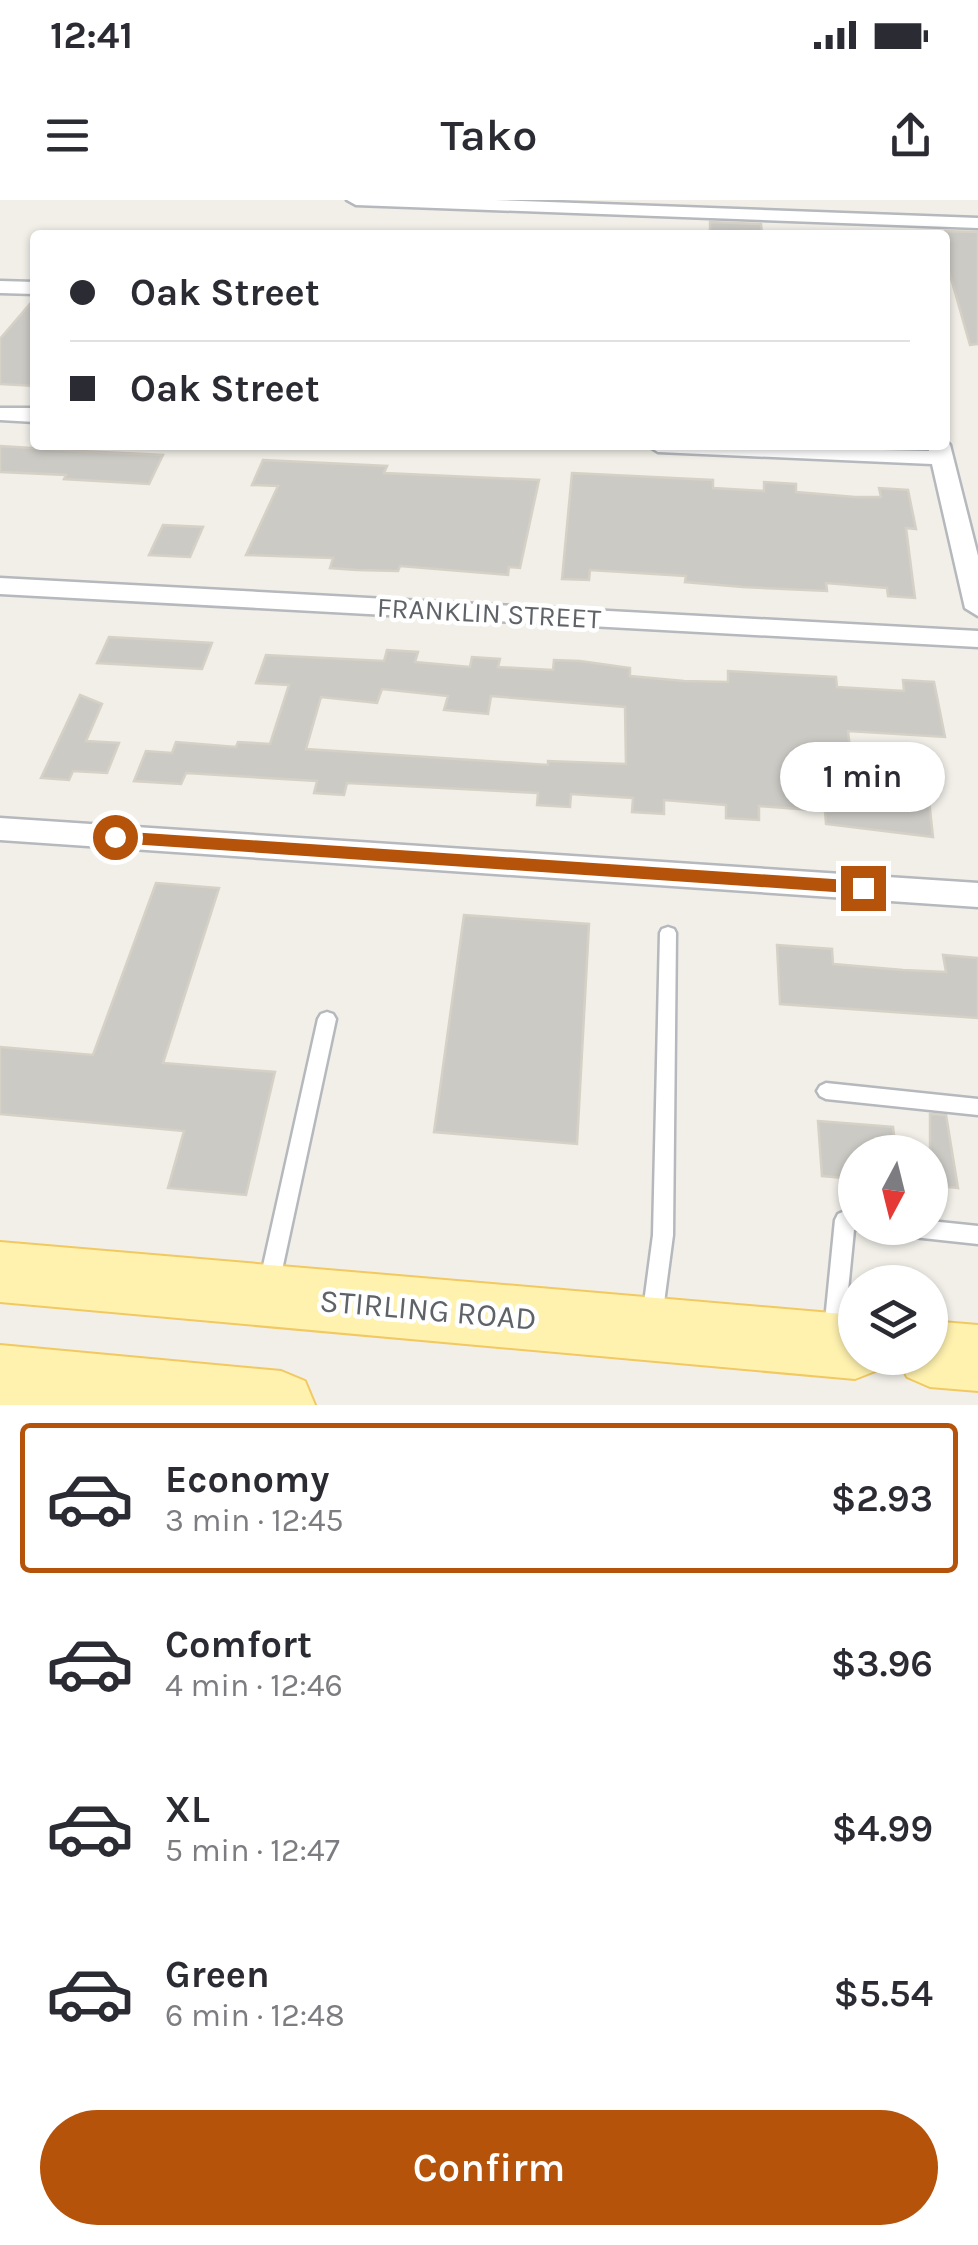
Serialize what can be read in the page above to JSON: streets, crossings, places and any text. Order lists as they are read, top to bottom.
{
  "streets": {
    "main road": ["STIRLING ROAD"],
    "street": ["FRANKLIN STREET"]
  },
  "north": "bottom",
  "page": {
    "status": "12:41",
    "header": "Tako",
    "banner": ["Oak Street", "Oak Street"],
    "bubble": "1 min",
    "list": [
      {
        "name": "Economy",
        "note": "3 min · 12:45",
        "value": "$2.93"
      },
      {
        "name": "Comfort",
        "note": "4 min · 12:46",
        "value": "$3.96"
      },
      {
        "name": "XL",
        "note": "5 min · 12:47",
        "value": "$4.99"
      },
      {
        "name": "Green",
        "note": "6 min · 12:48",
        "value": "$5.54"
      }
    ],
    "buttons": "Confirm"
  }
}
